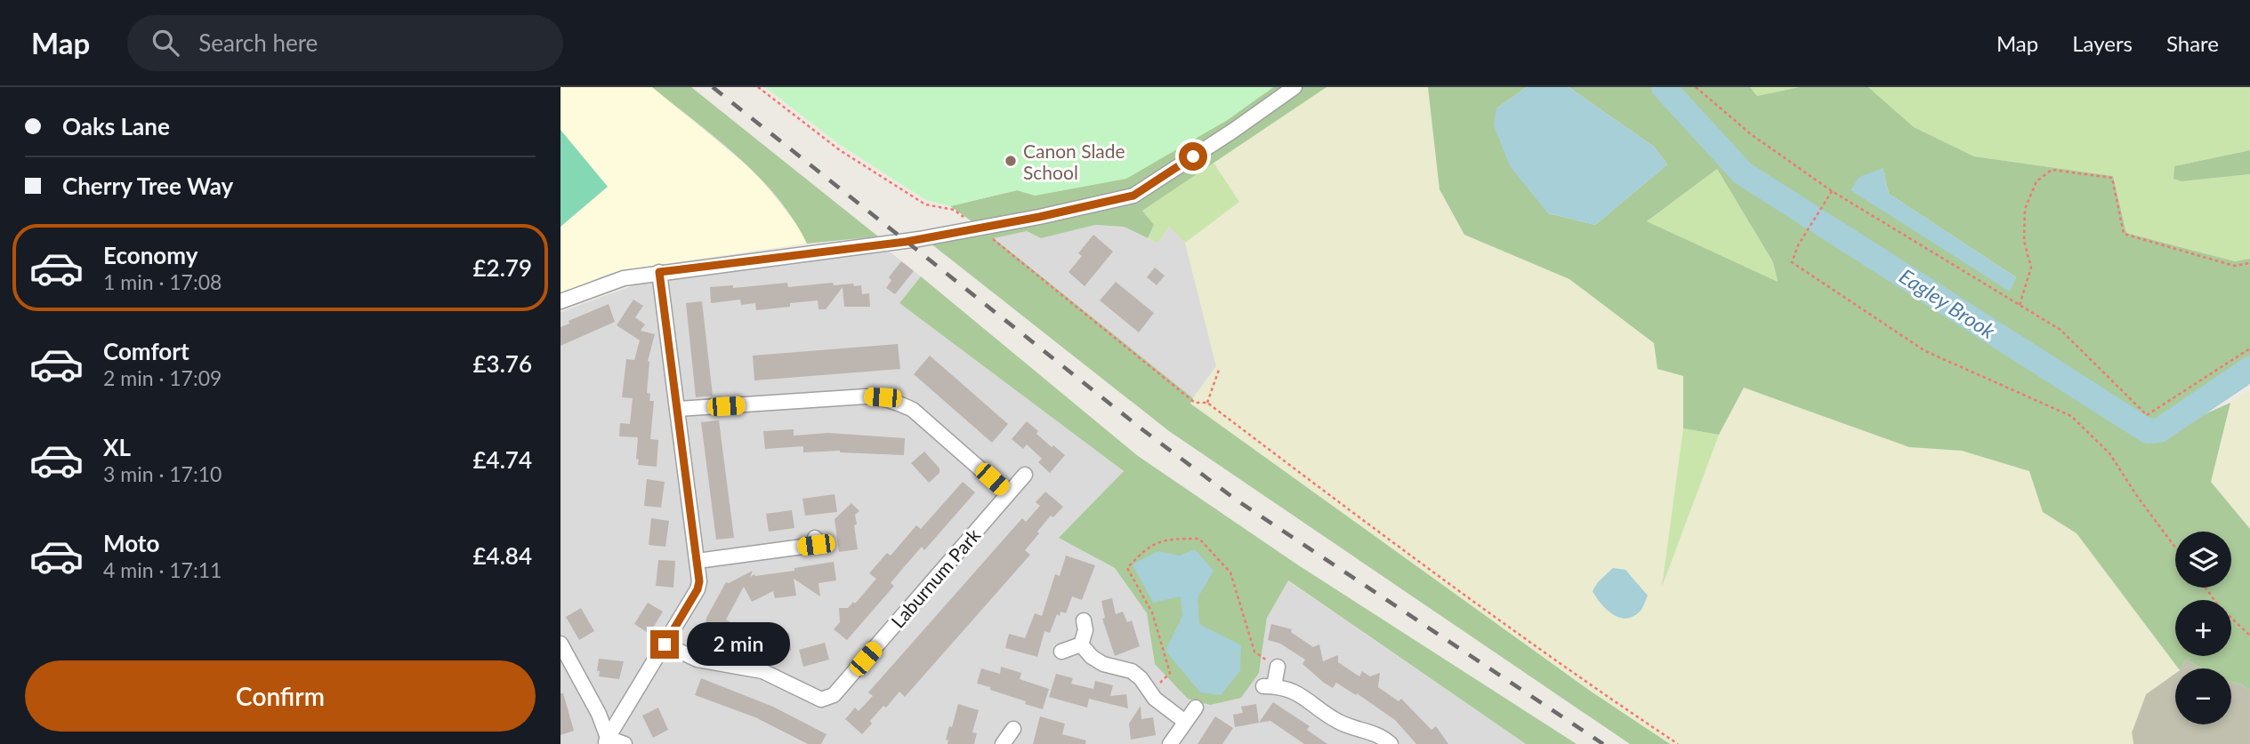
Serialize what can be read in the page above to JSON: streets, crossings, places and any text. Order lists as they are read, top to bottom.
{
  "streets": {
    "street": ["Laburnum Park"]
  },
  "water": ["Eagley Brook"],
  "places": ["Canon Slade School"],
  "page": {
    "header": "Map",
    "search": "Search here",
    "nav": ["Map", "Layers", "Share"],
    "banner": ["Oaks Lane", "Cherry Tree Way"],
    "list": [
      {
        "name": "Economy",
        "note": "1 min · 17:08",
        "value": "£2.79"
      },
      {
        "name": "Comfort",
        "note": "2 min · 17:09",
        "value": "£3.76"
      },
      {
        "name": "XL",
        "note": "3 min · 17:10",
        "value": "£4.74"
      },
      {
        "name": "Moto",
        "note": "4 min · 17:11",
        "value": "£4.84"
      }
    ],
    "map_buttons": ["+", "−"],
    "bubble": "2 min",
    "buttons": "Confirm"
  }
}
